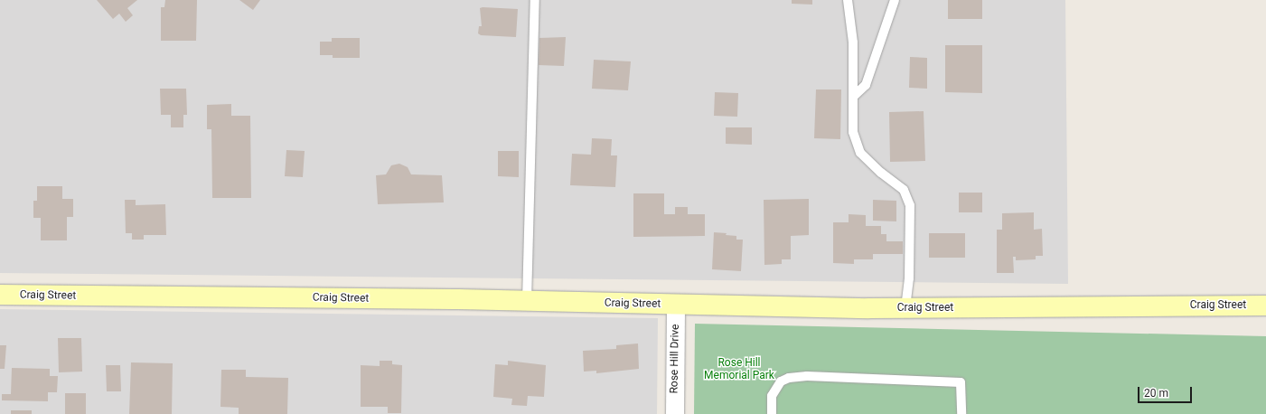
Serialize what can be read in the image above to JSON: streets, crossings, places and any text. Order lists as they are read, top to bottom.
{
  "streets": {
    "street": ["Craig Street", "Rose Hill Drive"]
  },
  "crossings": [
    ["Craig Street", "Rose Hill Drive"]
  ],
  "parks": ["Rose Hill Memorial Park"],
  "scale_bar": "20 m"
}
